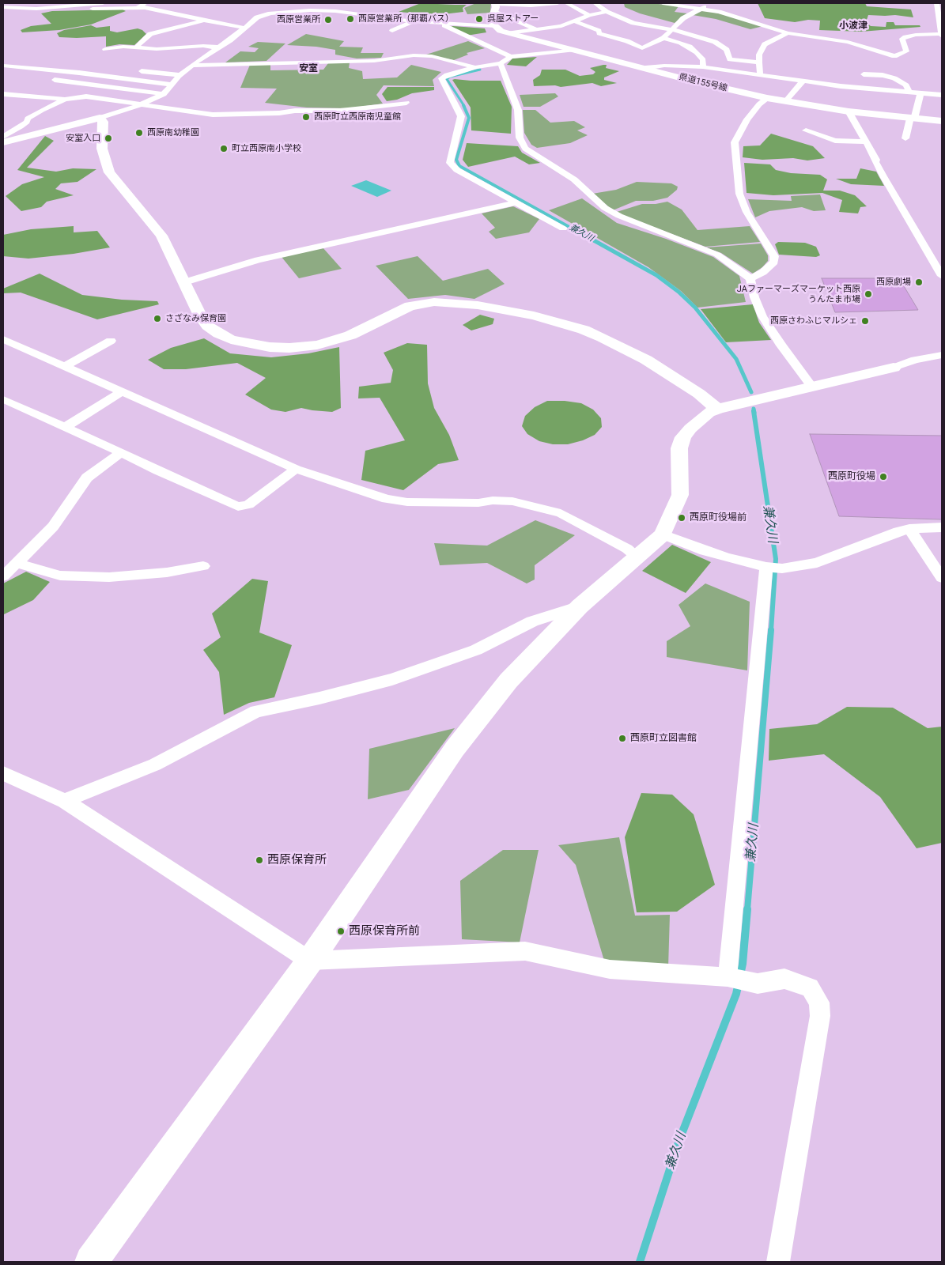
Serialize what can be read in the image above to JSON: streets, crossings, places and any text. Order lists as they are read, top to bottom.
{
  "streets": {
    "street": ["県道155号線"]
  },
  "districts": ["小波津", "安室"],
  "water": ["兼久川"],
  "places": [
    "西原営業所（那覇バス）",
    "呉屋ストアー",
    "西原営業所",
    "西原町立西原南児童館",
    "西原南幼稚園",
    "安室入口",
    "町立西原南小学校",
    "西原劇場",
    "JAファーマーズマーケット西原 うんたま市場",
    "さざなみ保育園",
    "西原さわふじマルシェ",
    "西原町役場",
    "西原町役場前",
    "西原町立図書館",
    "西原保育所",
    "西原保育所前"
  ]
}
